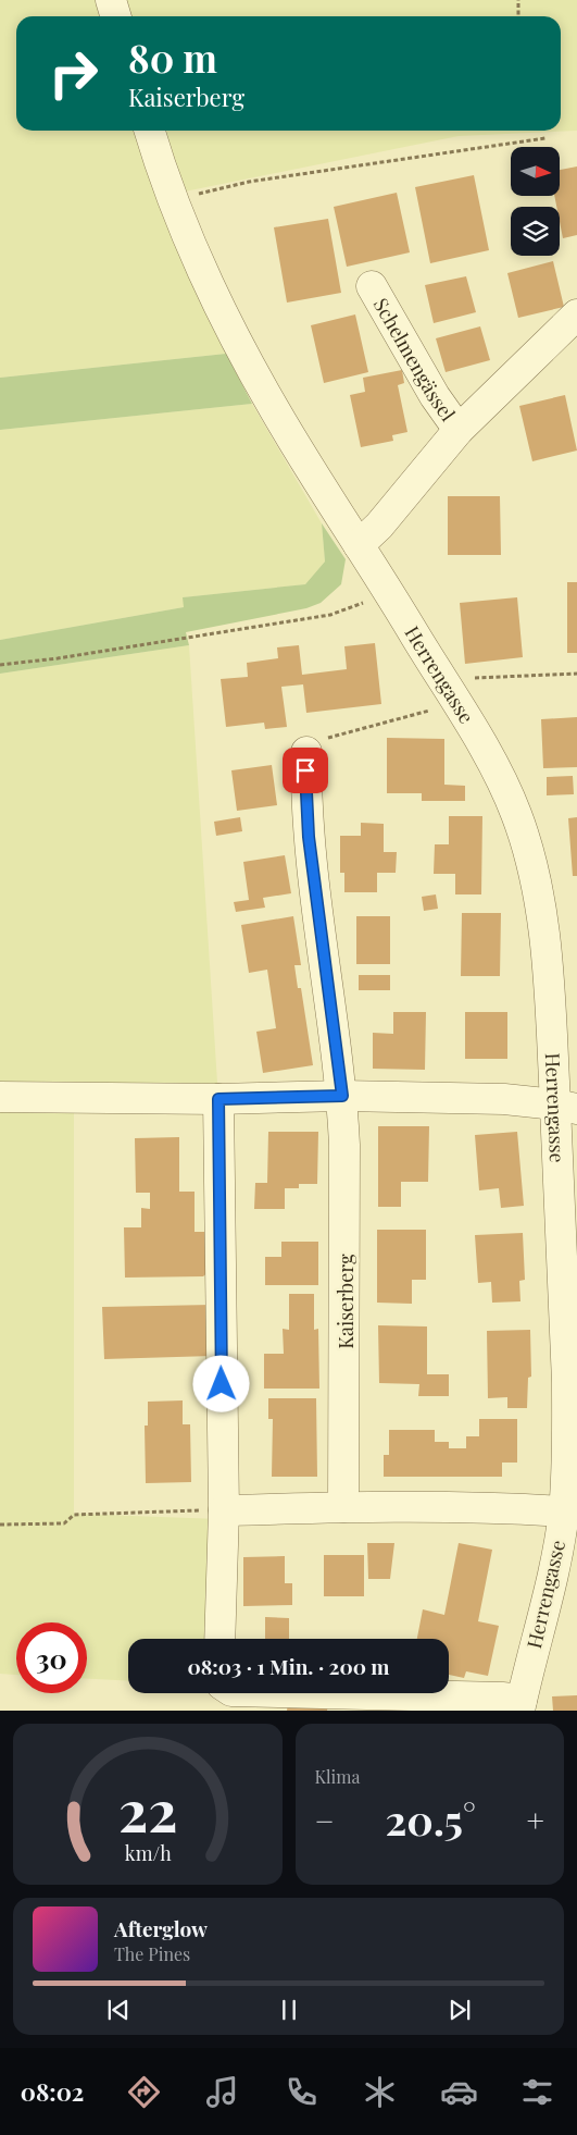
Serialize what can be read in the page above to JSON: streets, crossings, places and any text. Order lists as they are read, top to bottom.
{
  "streets": {
    "street": ["Schelmengässel", "Herrengasse", "Kaiserberg"]
  },
  "crossings": [
    ["Schelmengässel", "Herrengasse"]
  ],
  "north": "right",
  "page": {
    "turn": ["80 m", "Kaiserberg"],
    "limit": "30",
    "trip": "08:03 · 1 Min. · 200 m",
    "tile": "Klima",
    "heat": ["−", "20.5°", "+"],
    "song": ["Afterglow", "The Pines"],
    "tabs": "08:02",
    "gauge": ["22", "km/h"]
  }
}
